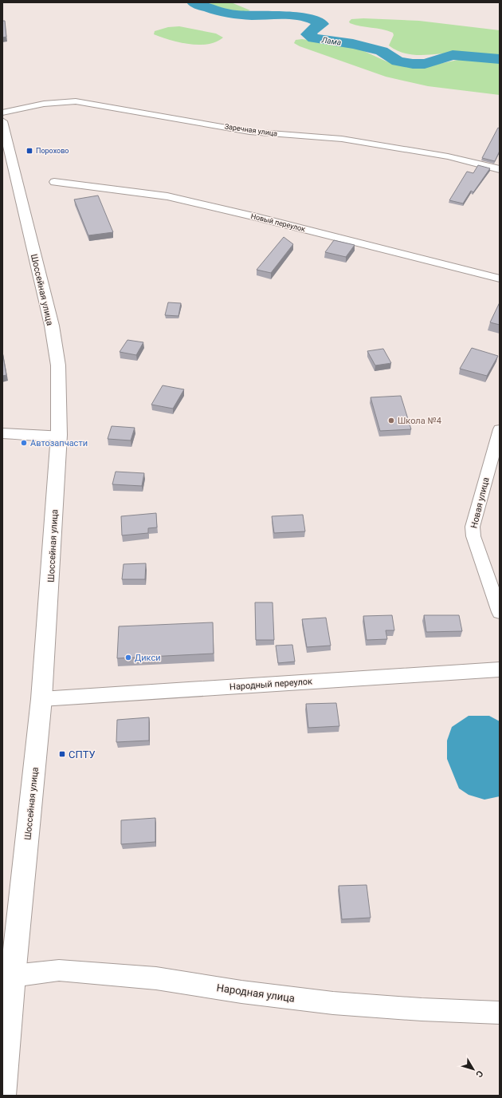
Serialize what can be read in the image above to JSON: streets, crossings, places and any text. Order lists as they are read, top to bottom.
{
  "streets": {
    "main road": ["Шоссейная улица"],
    "street": [
      "Заречная улица",
      "Новый переулок",
      "Новая улица",
      "Народный переулок",
      "Народная улица"
    ]
  },
  "crossings": [
    ["Шоссейная улица", "Народный переулок"],
    ["Шоссейная улица", "Народная улица"]
  ],
  "water": ["Лама"],
  "places": {
    "transit": ["Порохово", "СПТУ"],
    "other": ["Школа №4", "Автозапчасти", "Дикси"]
  },
  "north": "bottom right"
}
